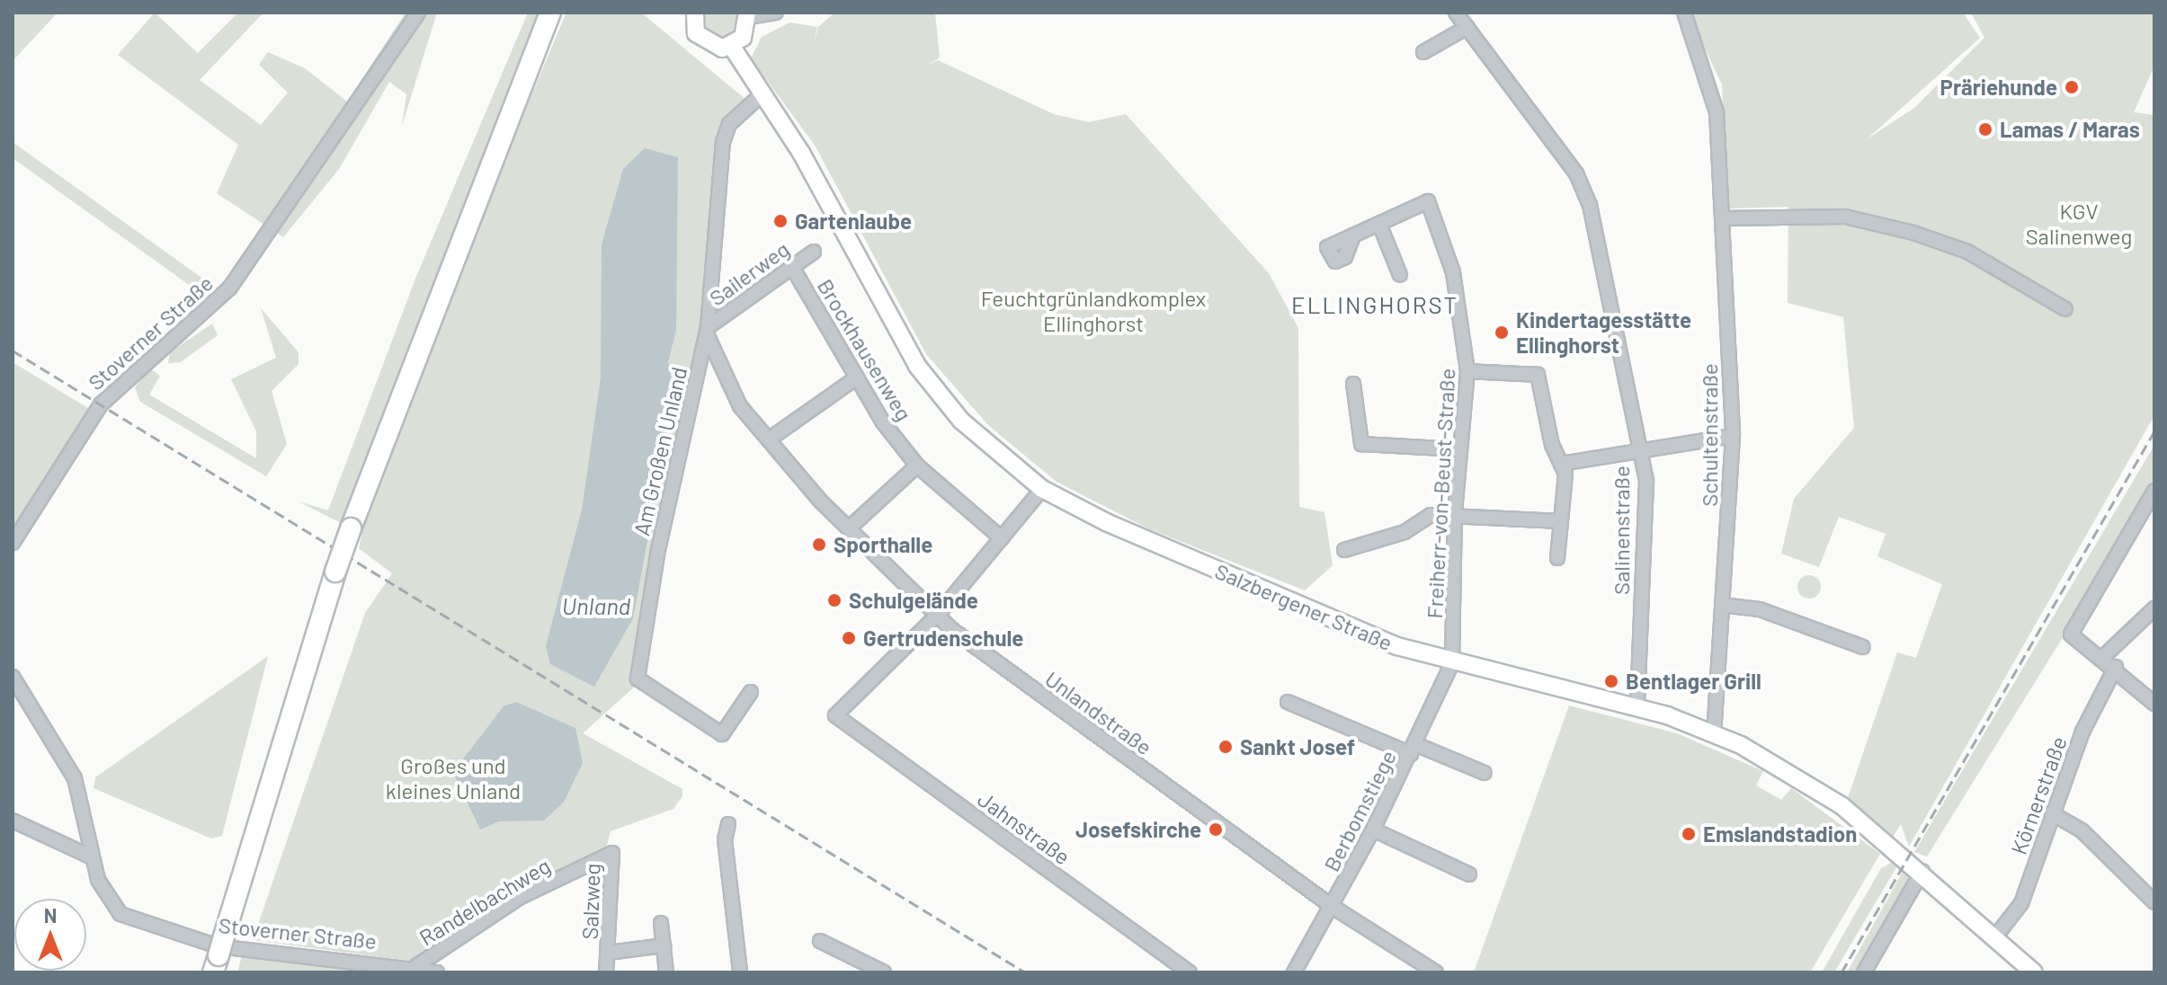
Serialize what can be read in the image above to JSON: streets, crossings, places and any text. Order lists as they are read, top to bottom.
{
  "streets": {
    "main road": ["Salzbergener Straße"],
    "street": [
      "Sailerweg",
      "Stoverner Straße",
      "Brockhausenweg",
      "Schultenstraße",
      "Am Großen Unland",
      "Freiherr-von-Beust-Straße",
      "Salinenstraße",
      "Unlandstraße",
      "Körnerstraße",
      "Berbomstiege",
      "Jahnstraße",
      "Randelbachweg",
      "Salzweg"
    ]
  },
  "crossings": [
    ["Sailerweg", "Brockhausenweg"],
    ["Sailerweg", "Am Großen Unland"],
    ["Sailerweg", "Unlandstraße"],
    ["Stoverner Straße", "Randelbachweg"],
    ["Schultenstraße", "Salzbergener Straße"],
    ["Am Großen Unland", "Salzbergener Straße"],
    ["Am Großen Unland", "Unlandstraße"],
    ["Freiherr-von-Beust-Straße", "Salzbergener Straße"],
    ["Freiherr-von-Beust-Straße", "Berbomstiege"],
    ["Salinenstraße", "Salzbergener Straße"],
    ["Salzbergener Straße", "Körnerstraße"],
    ["Salzbergener Straße", "Berbomstiege"],
    ["Unlandstraße", "Berbomstiege"],
    ["Unlandstraße", "Jahnstraße"],
    ["Randelbachweg", "Salzweg"]
  ],
  "districts": ["ELLINGHORST"],
  "water": ["Unland"],
  "parks": ["KGV Salinenweg", "Feuchtgrünlandkomplex Ellinghorst", "Großes und kleines Unland"],
  "places": [
    "Präriehunde",
    "Lamas / Maras",
    "Gartenlaube",
    "Kindertagesstätte Ellinghorst",
    "Sporthalle",
    "Schulgelände",
    "Gertrudenschule",
    "Bentlager Grill",
    "Sankt Josef",
    "Josefskirche",
    "Emslandstadion"
  ],
  "north": "top"
}
